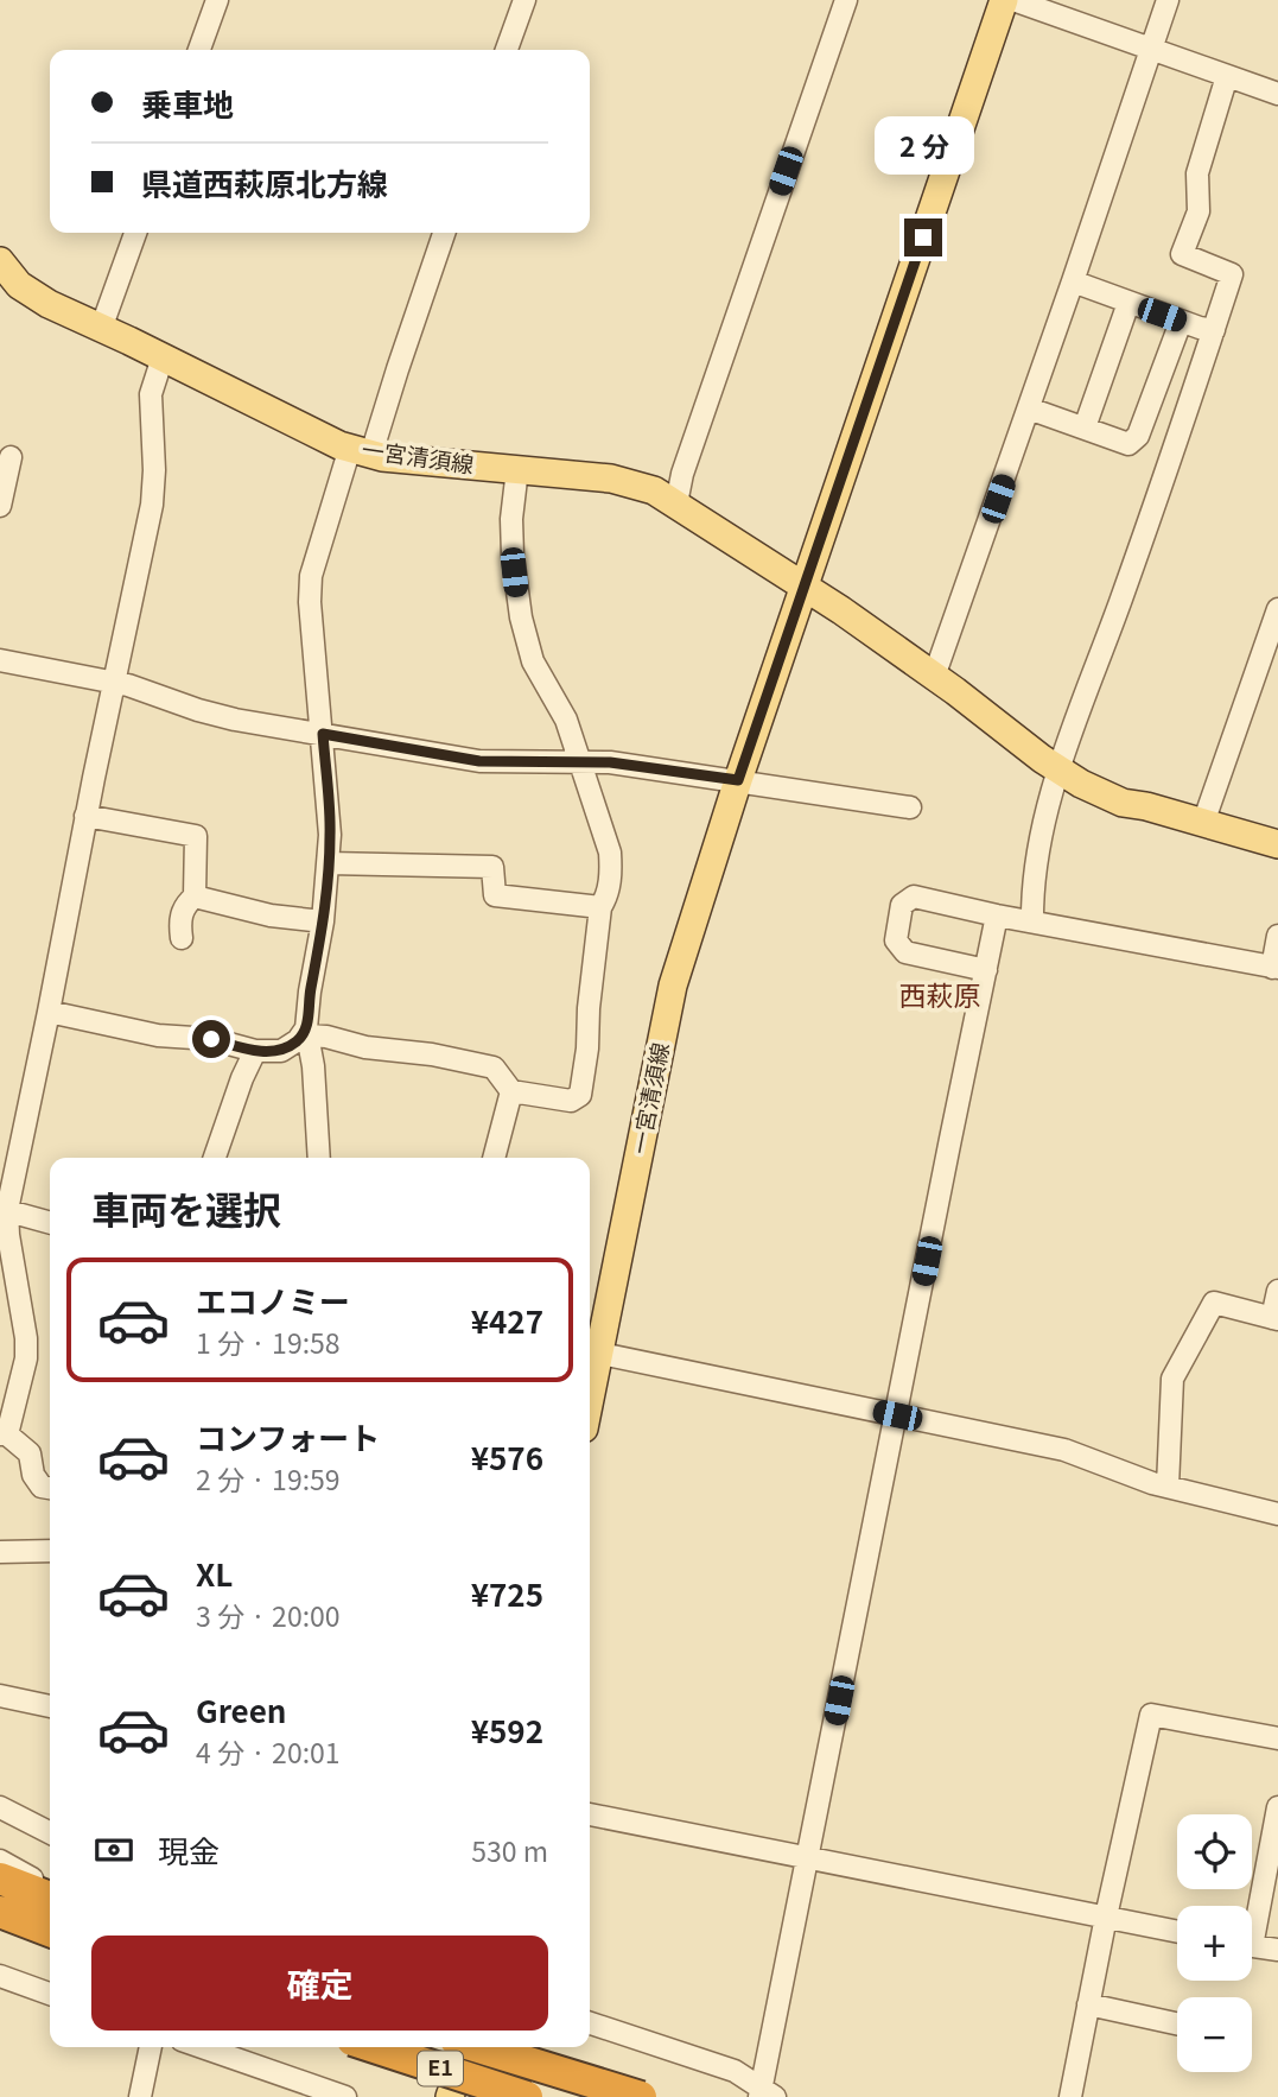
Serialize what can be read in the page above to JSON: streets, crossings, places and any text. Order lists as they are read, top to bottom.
{
  "streets": {
    "highway": ["E1"],
    "main road": ["一宮清須線"]
  },
  "districts": ["西萩原"],
  "page": {
    "banner": ["乗車地", "県道西萩原北方線"],
    "bubble": "2 分",
    "heading": "車両を選択",
    "list": [
      {
        "name": "エコノミー",
        "note": "1 分 · 19:58",
        "value": "¥427"
      },
      {
        "name": "コンフォート",
        "note": "2 分 · 19:59",
        "value": "¥576"
      },
      {
        "name": "XL",
        "note": "3 分 · 20:00",
        "value": "¥725"
      },
      {
        "name": "Green",
        "note": "4 分 · 20:01",
        "value": "¥592"
      }
    ],
    "pay": ["現金", "530 m"],
    "map_buttons": ["+", "−"],
    "buttons": "確定"
  }
}
